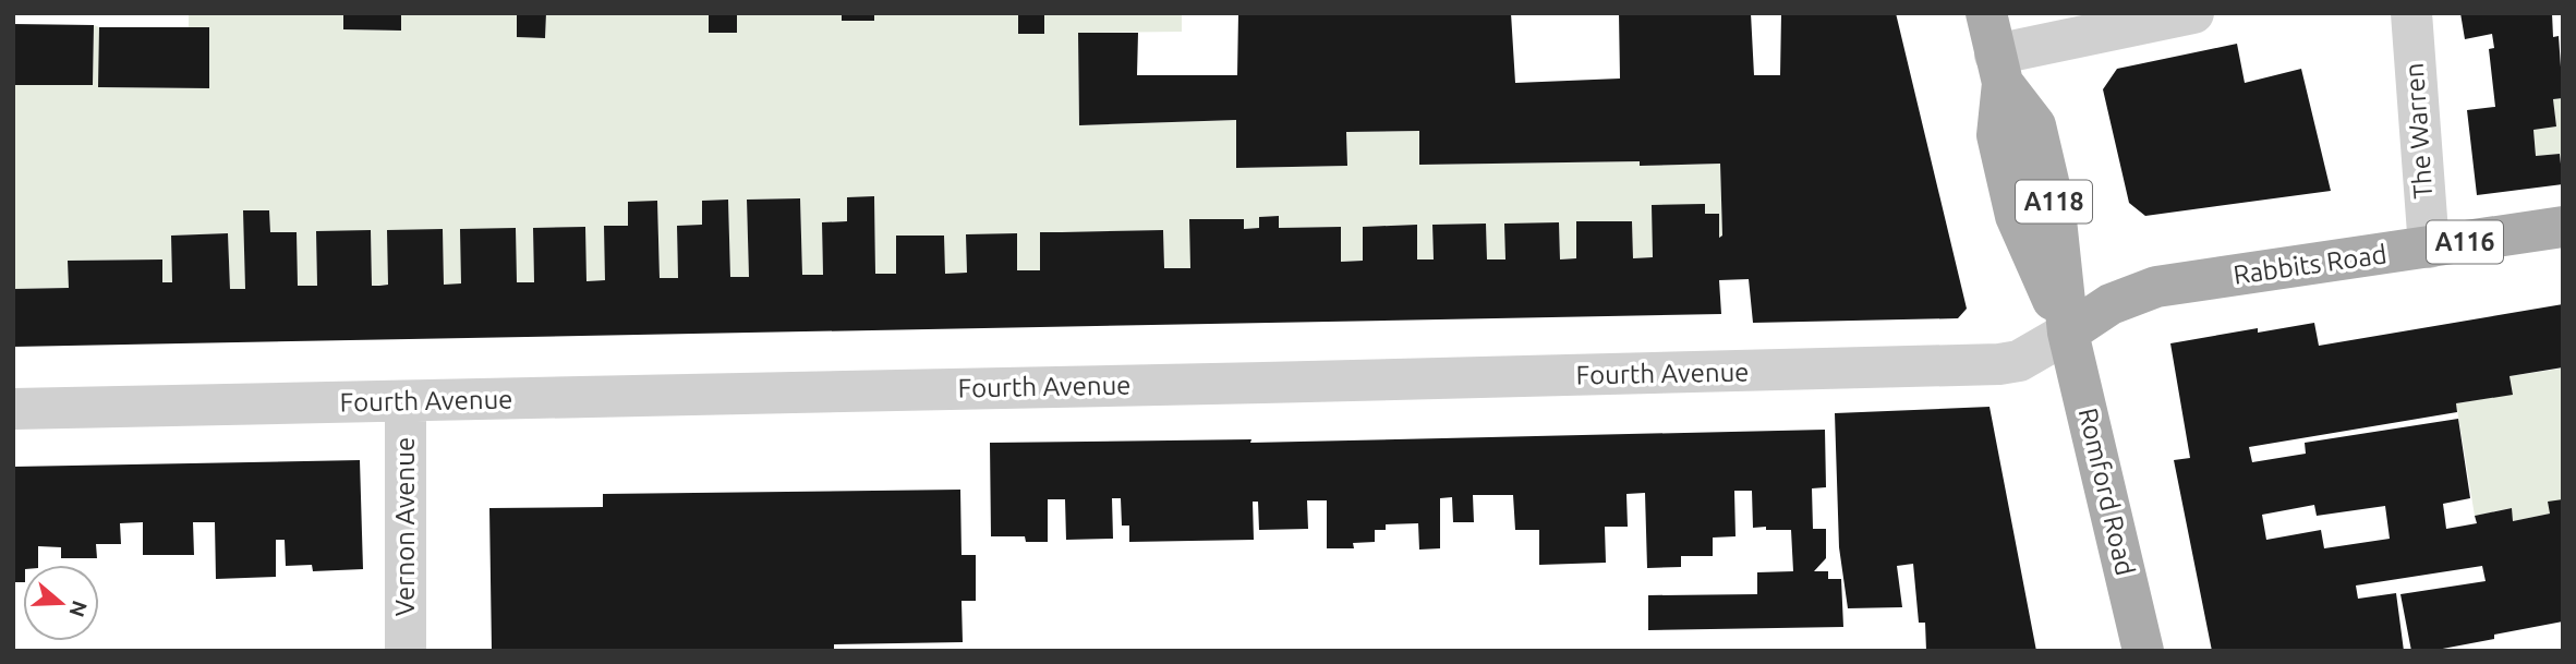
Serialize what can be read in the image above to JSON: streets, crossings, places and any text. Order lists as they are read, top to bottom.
{
  "streets": {
    "main road": [
      "A118",
      "A116",
      "Rabbits Road",
      "Romford Road"
    ],
    "street": ["The Warren", "Fourth Avenue", "Vernon Avenue"]
  },
  "crossings": [
    ["The Warren", "Rabbits Road"],
    ["Rabbits Road", "Fourth Avenue"],
    ["Rabbits Road", "Romford Road"],
    ["Fourth Avenue", "Romford Road"],
    ["Fourth Avenue", "Vernon Avenue"]
  ],
  "north": "right"
}
